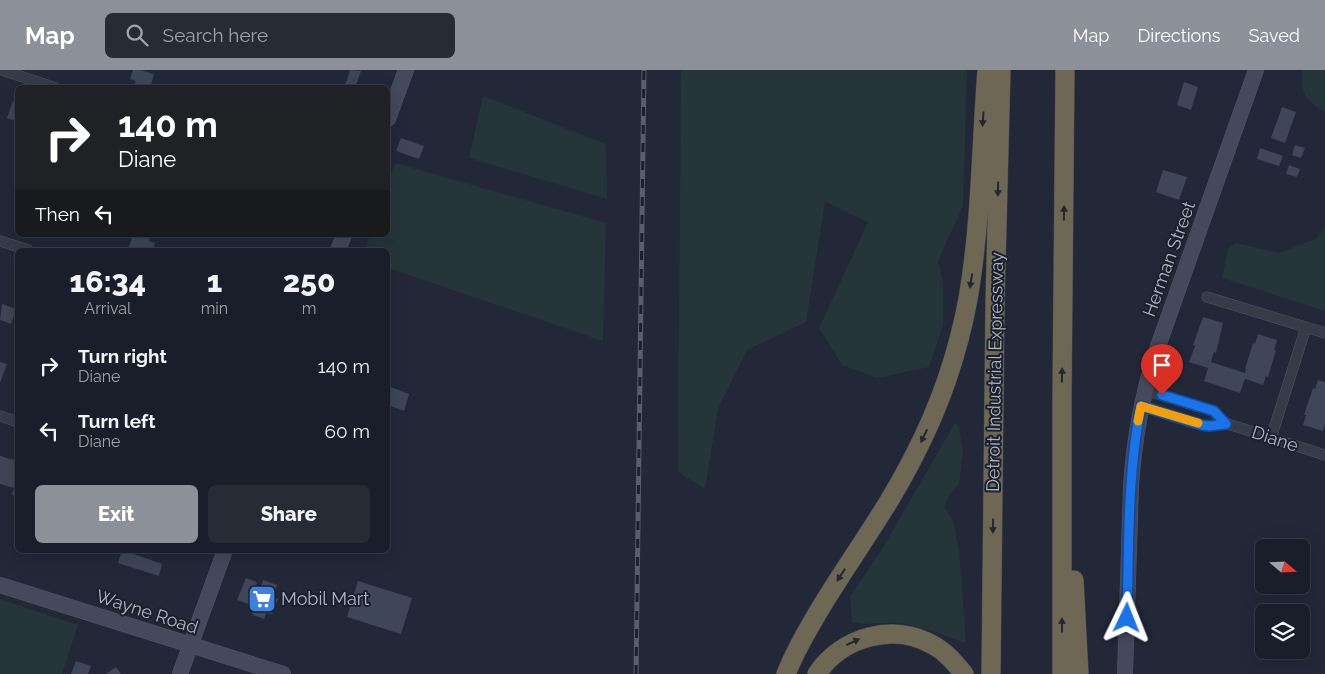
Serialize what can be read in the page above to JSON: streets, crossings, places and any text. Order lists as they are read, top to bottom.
{
  "streets": {
    "highway": ["Detroit Industrial Expressway"],
    "street": ["Herman Street", "Diane", "Wayne Road"]
  },
  "crossings": [
    ["Herman Street", "Diane"]
  ],
  "places": {
    "supermarket": ["Mobil Mart"]
  },
  "north": "right",
  "page": {
    "header": "Map",
    "search": "Search here",
    "nav": ["Map", "Directions", "Saved"],
    "turn": ["140 m", "Diane"],
    "then": "Then",
    "eta": [
      "16:34",
      "Arrival",
      "1",
      "min",
      "250",
      "m"
    ],
    "list": [
      {
        "name": "Turn right",
        "note": "Diane",
        "value": "140 m"
      },
      {
        "name": "Turn left",
        "note": "Diane",
        "value": "60 m"
      }
    ],
    "buttons": ["Exit", "Share"]
  }
}
